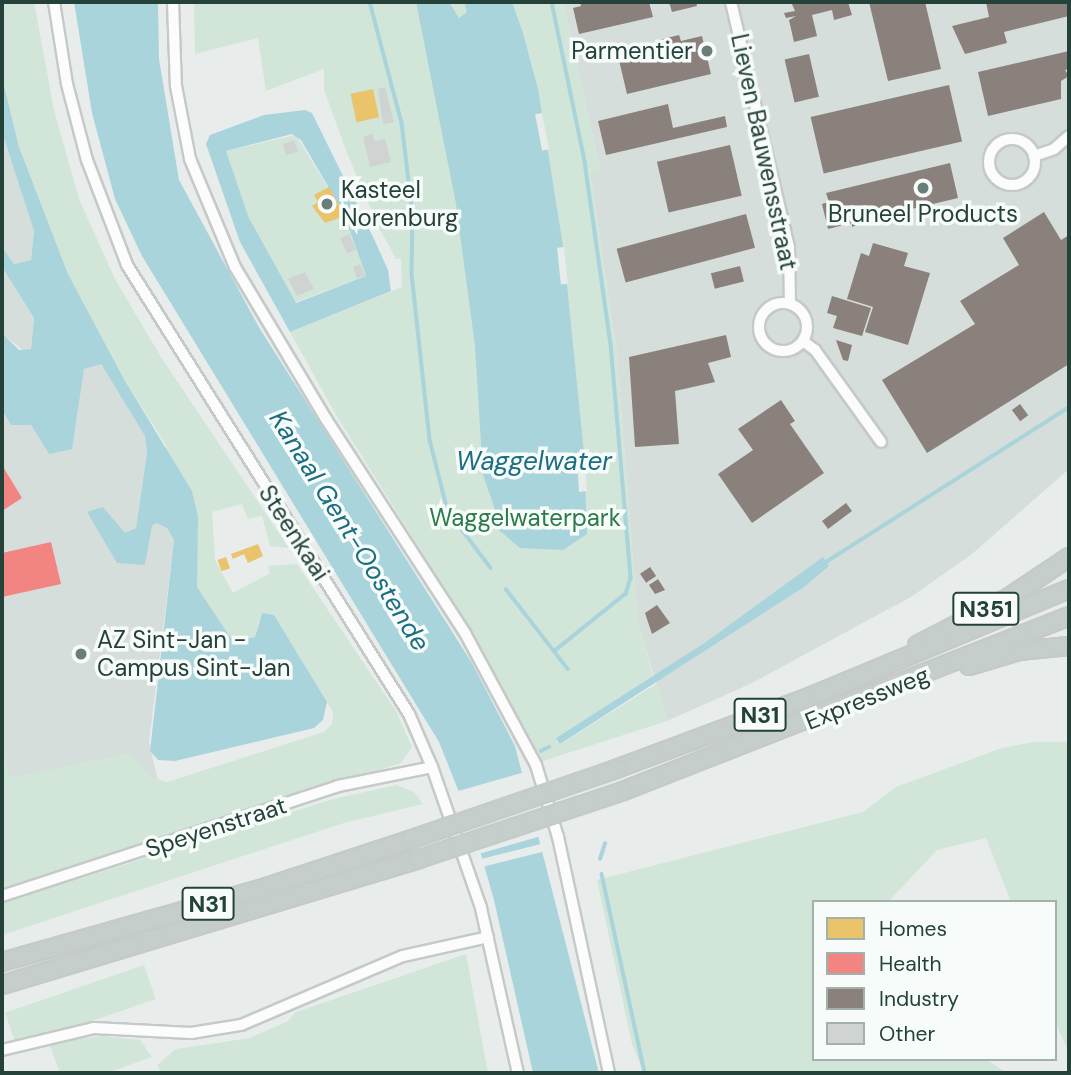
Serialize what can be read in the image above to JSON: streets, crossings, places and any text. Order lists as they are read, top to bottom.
{
  "streets": {
    "highway": ["N351", "Expressweg", "N31"],
    "street": ["Lieven Bauwensstraat", "Steenkaai", "Speyenstraat"]
  },
  "crossings": [
    ["Steenkaai", "Speyenstraat"],
    ["N351", "Expressweg"]
  ],
  "water": ["Waggelwater", "Kanaal Gent-Oostende"],
  "parks": ["Waggelwaterpark"],
  "places": [
    "Parmentier",
    "Bruneel Products",
    "Kasteel Norenburg",
    "AZ Sint-Jan - Campus Sint-Jan"
  ],
  "legend": [
    "Homes",
    "Health",
    "Industry",
    "Other"
  ]
}
